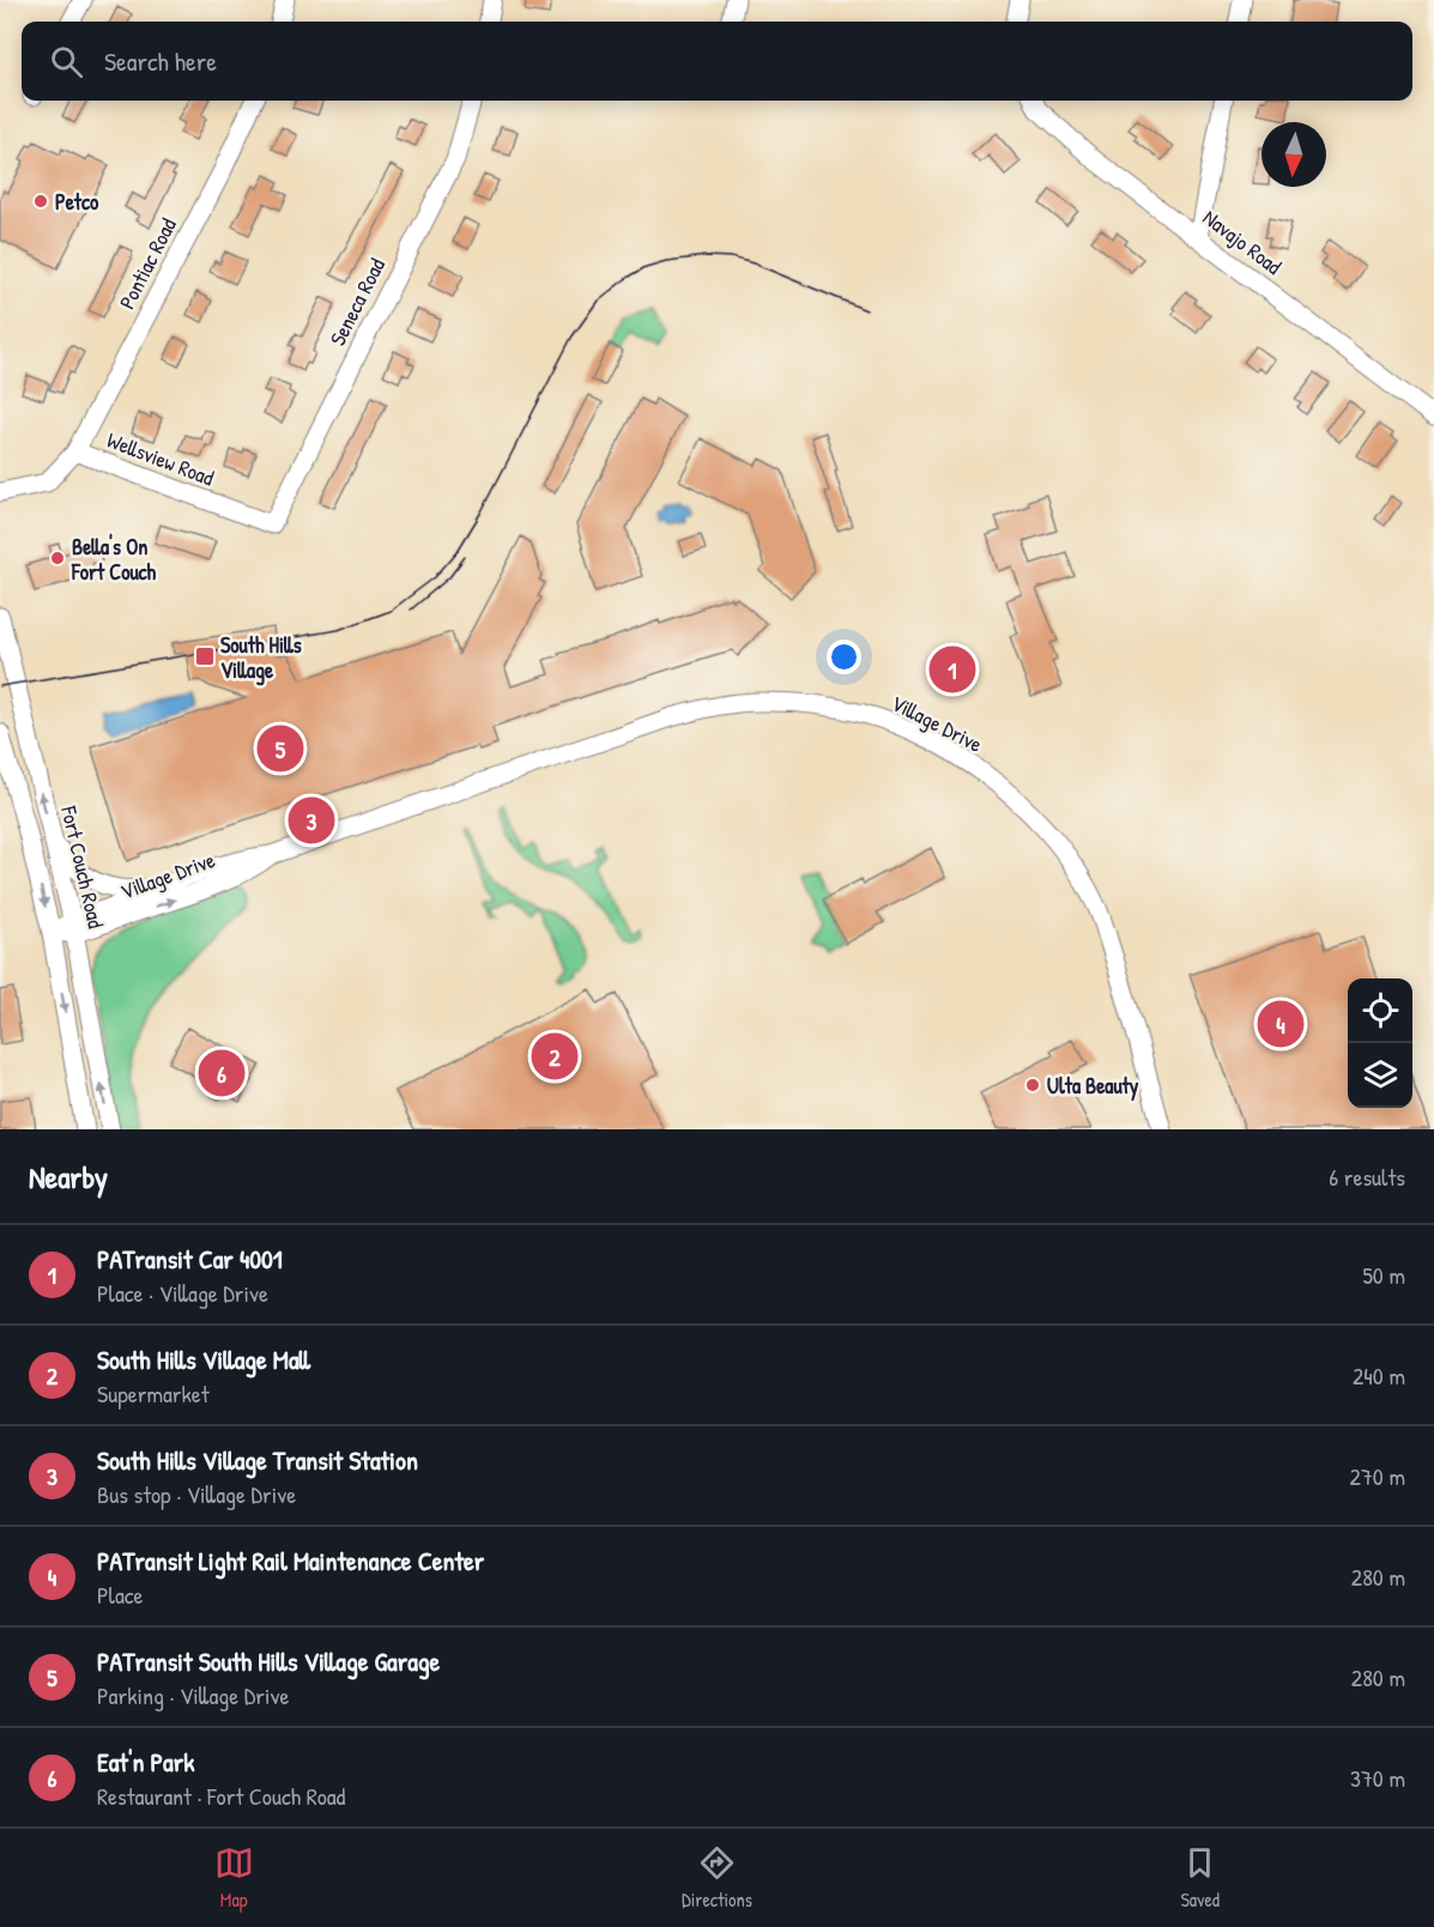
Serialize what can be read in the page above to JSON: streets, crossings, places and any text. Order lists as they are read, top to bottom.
{
  "streets": {
    "street": [
      "Navajo Road",
      "Pontiac Road",
      "Seneca Road",
      "Wellsview Road",
      "Village Drive",
      "Fort Couch Road"
    ]
  },
  "crossings": [
    ["Pontiac Road", "Wellsview Road"],
    ["Seneca Road", "Wellsview Road"],
    ["Village Drive", "Fort Couch Road"]
  ],
  "places": {
    "other": ["Petco", "Bella's On Fort Couch", "Ulta Beauty"],
    "transit": ["South Hills Village"]
  },
  "north": "bottom",
  "page": {
    "search": "Search here",
    "pins": [
      "1",
      "5",
      "3",
      "4",
      "2",
      "6"
    ],
    "heading": ["Nearby", "6 results"],
    "list": [
      {
        "mark": "1",
        "name": "PATransit Car 4001",
        "note": "Place · Village Drive",
        "value": "50 m"
      },
      {
        "mark": "2",
        "name": "South Hills Village Mall",
        "note": "Supermarket",
        "value": "240 m"
      },
      {
        "mark": "3",
        "name": "South Hills Village Transit Station",
        "note": "Bus stop · Village Drive",
        "value": "270 m"
      },
      {
        "mark": "4",
        "name": "PATransit Light Rail Maintenance Center",
        "note": "Place",
        "value": "280 m"
      },
      {
        "mark": "5",
        "name": "PATransit South Hills Village Garage",
        "note": "Parking · Village Drive",
        "value": "280 m"
      },
      {
        "mark": "6",
        "name": "Eat'n Park",
        "note": "Restaurant · Fort Couch Road",
        "value": "370 m"
      }
    ],
    "nav": ["Map", "Directions", "Saved"]
  }
}
